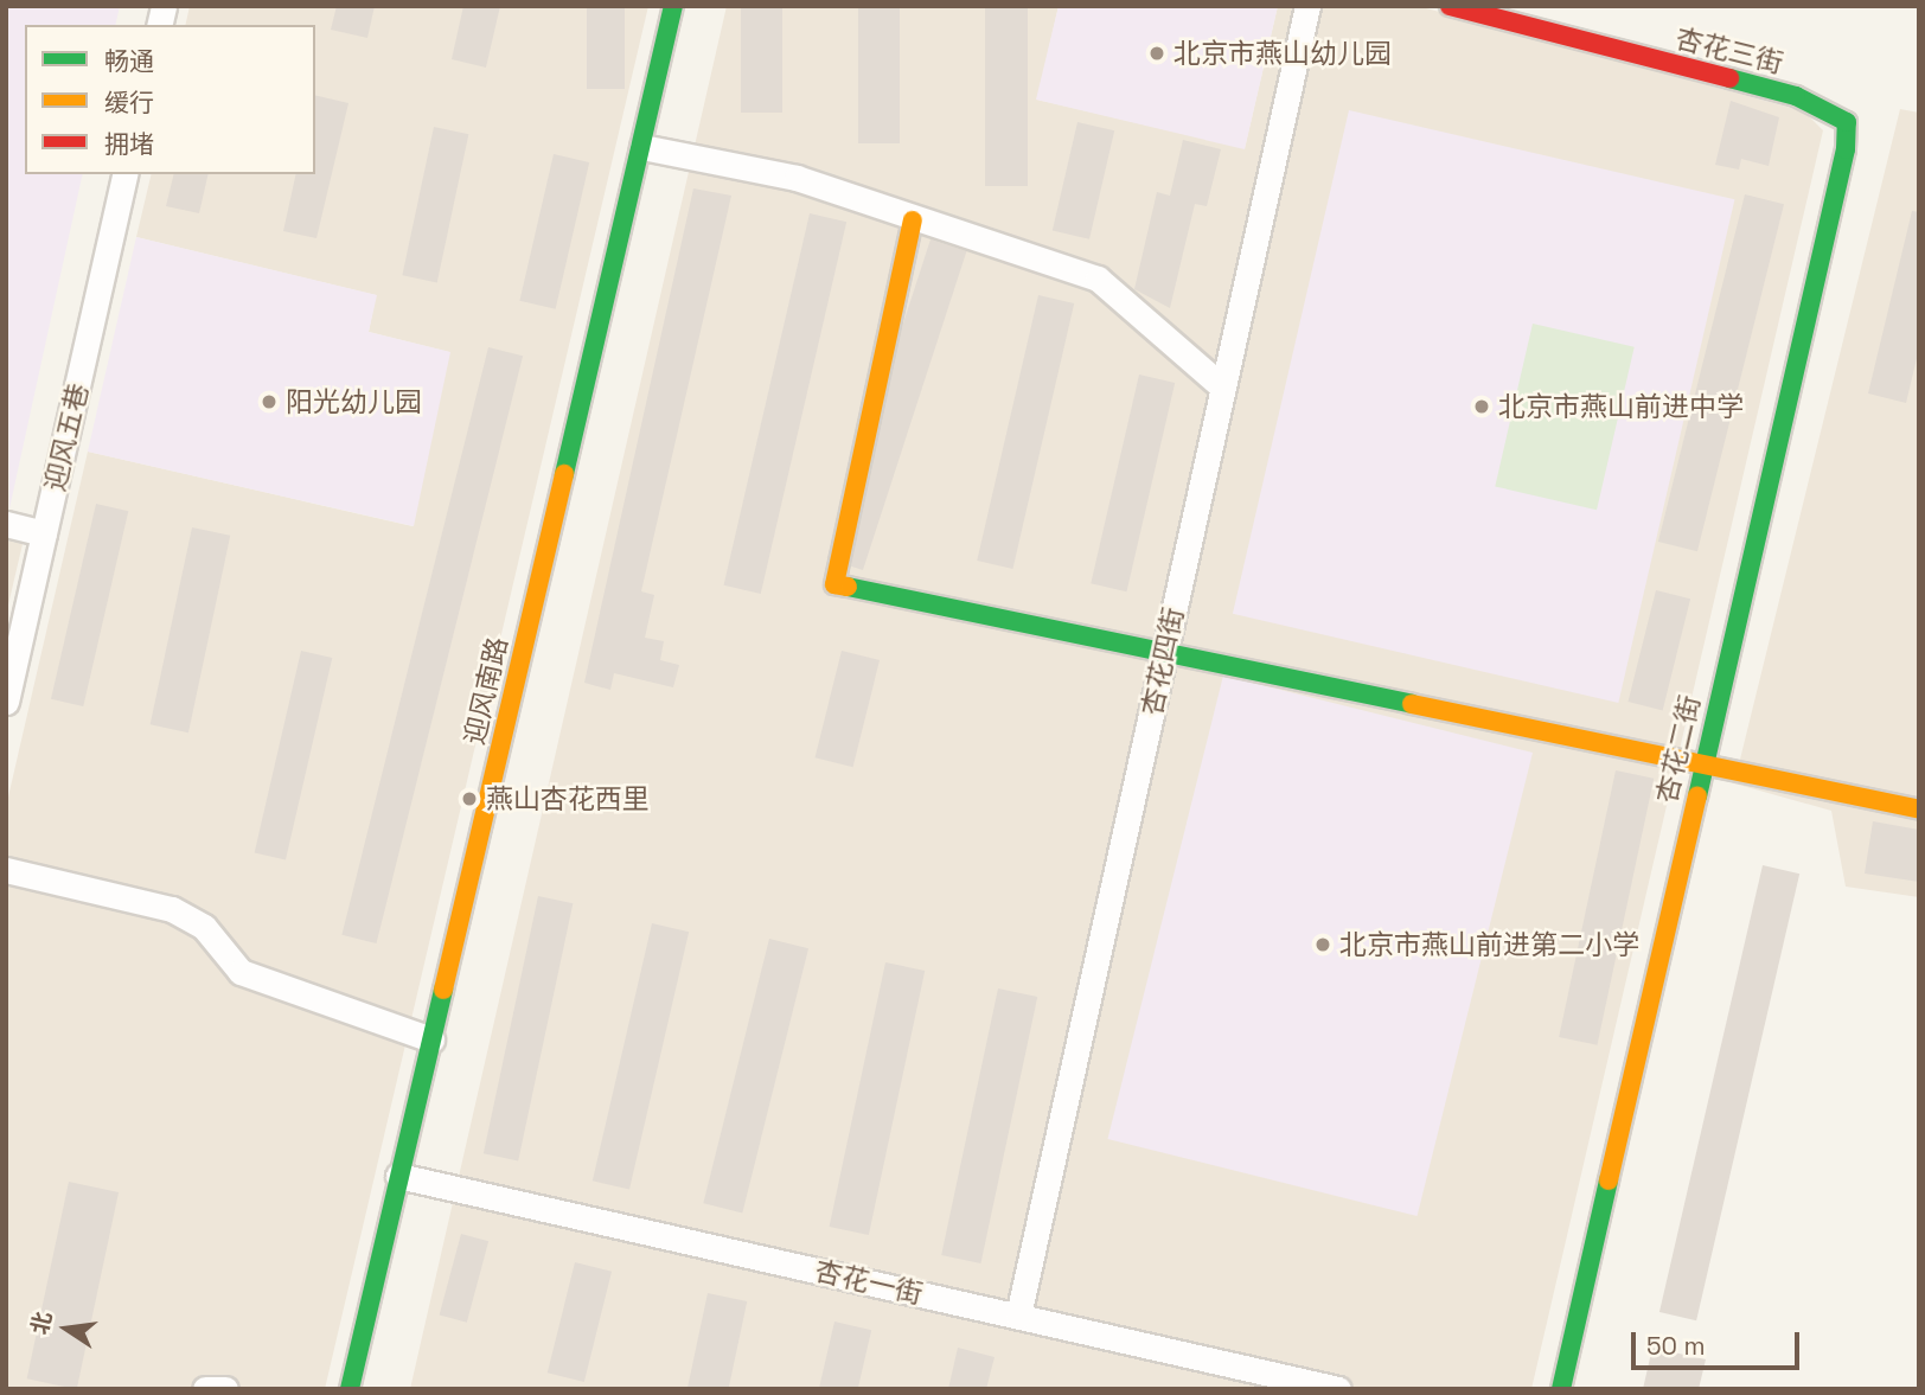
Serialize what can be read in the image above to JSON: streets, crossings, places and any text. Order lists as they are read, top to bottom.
{
  "streets": {
    "street": [
      "杏花三街",
      "迎风五巷",
      "杏花四街",
      "迎风南路",
      "杏花二街",
      "杏花一街"
    ]
  },
  "crossings": [
    ["杏花三街", "杏花二街"],
    ["杏花四街", "杏花一街"],
    ["迎风南路", "杏花一街"]
  ],
  "places": [
    "北京市燕山幼儿园",
    "阳光幼儿园",
    "北京市燕山前进中学",
    "燕山杏花西里",
    "北京市燕山前进第二小学"
  ],
  "legend": ["畅通", "缓行", "拥堵"],
  "scale_bar": "50 m",
  "north": "left"
}
